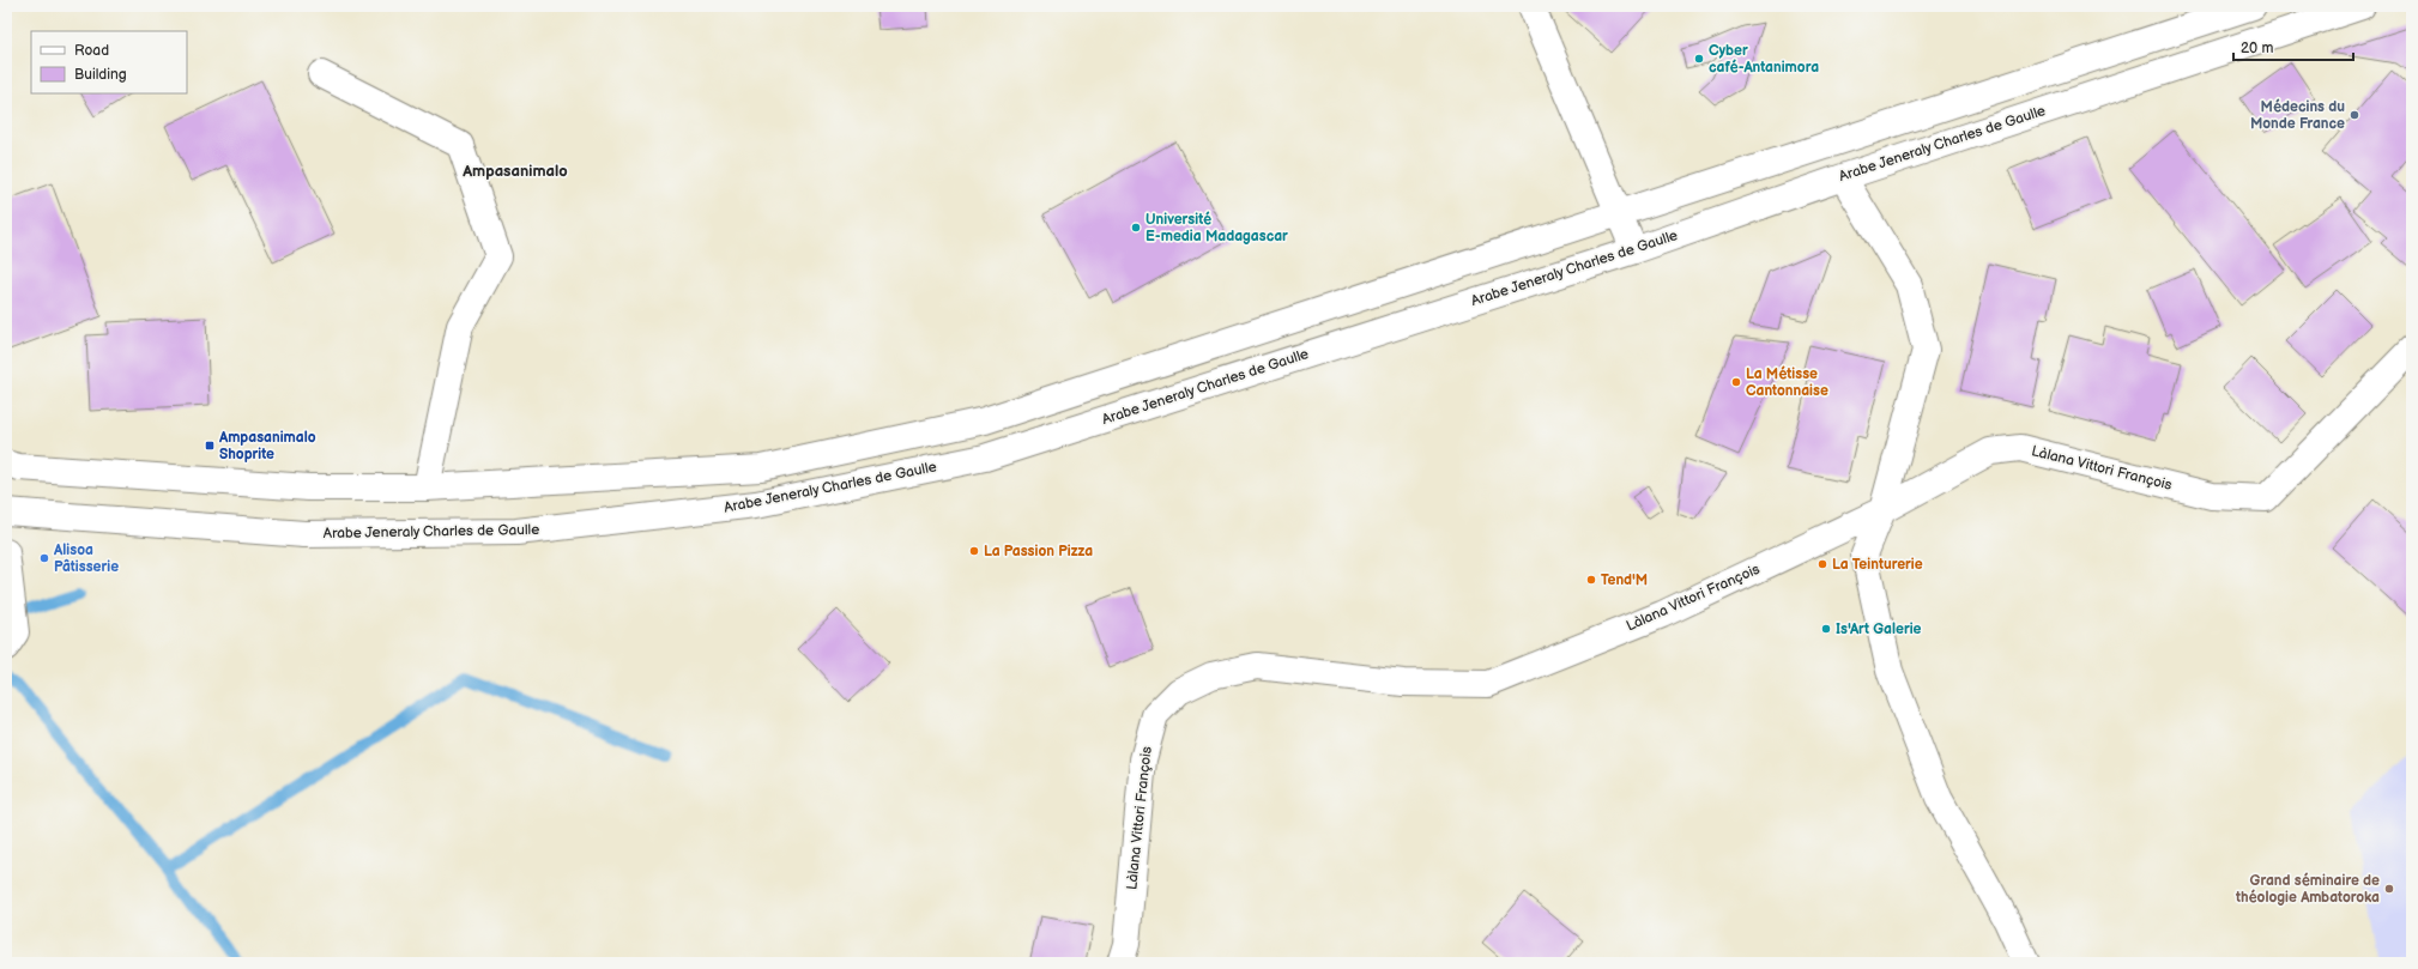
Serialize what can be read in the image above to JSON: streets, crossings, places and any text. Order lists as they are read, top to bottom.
{
  "streets": {
    "street": ["Arabe Jeneraly Charles de Gaulle", "Làlana Vittori François"]
  },
  "districts": ["Ampasanimalo"],
  "places": {
    "other": [
      "Cyber café-Antanimora",
      "Médecins du Monde France",
      "Université E-media Madagascar",
      "La Métisse Cantonnaise",
      "La Passion Pizza",
      "Alisoa Pâtisserie",
      "La Teinturerie",
      "Tend'M",
      "Is'Art Galerie",
      "Grand séminaire de théologie Ambatoroka"
    ],
    "transit": ["Ampasanimalo Shoprite"]
  },
  "legend": ["Road", "Building"],
  "scale_bar": "20 m"
}
